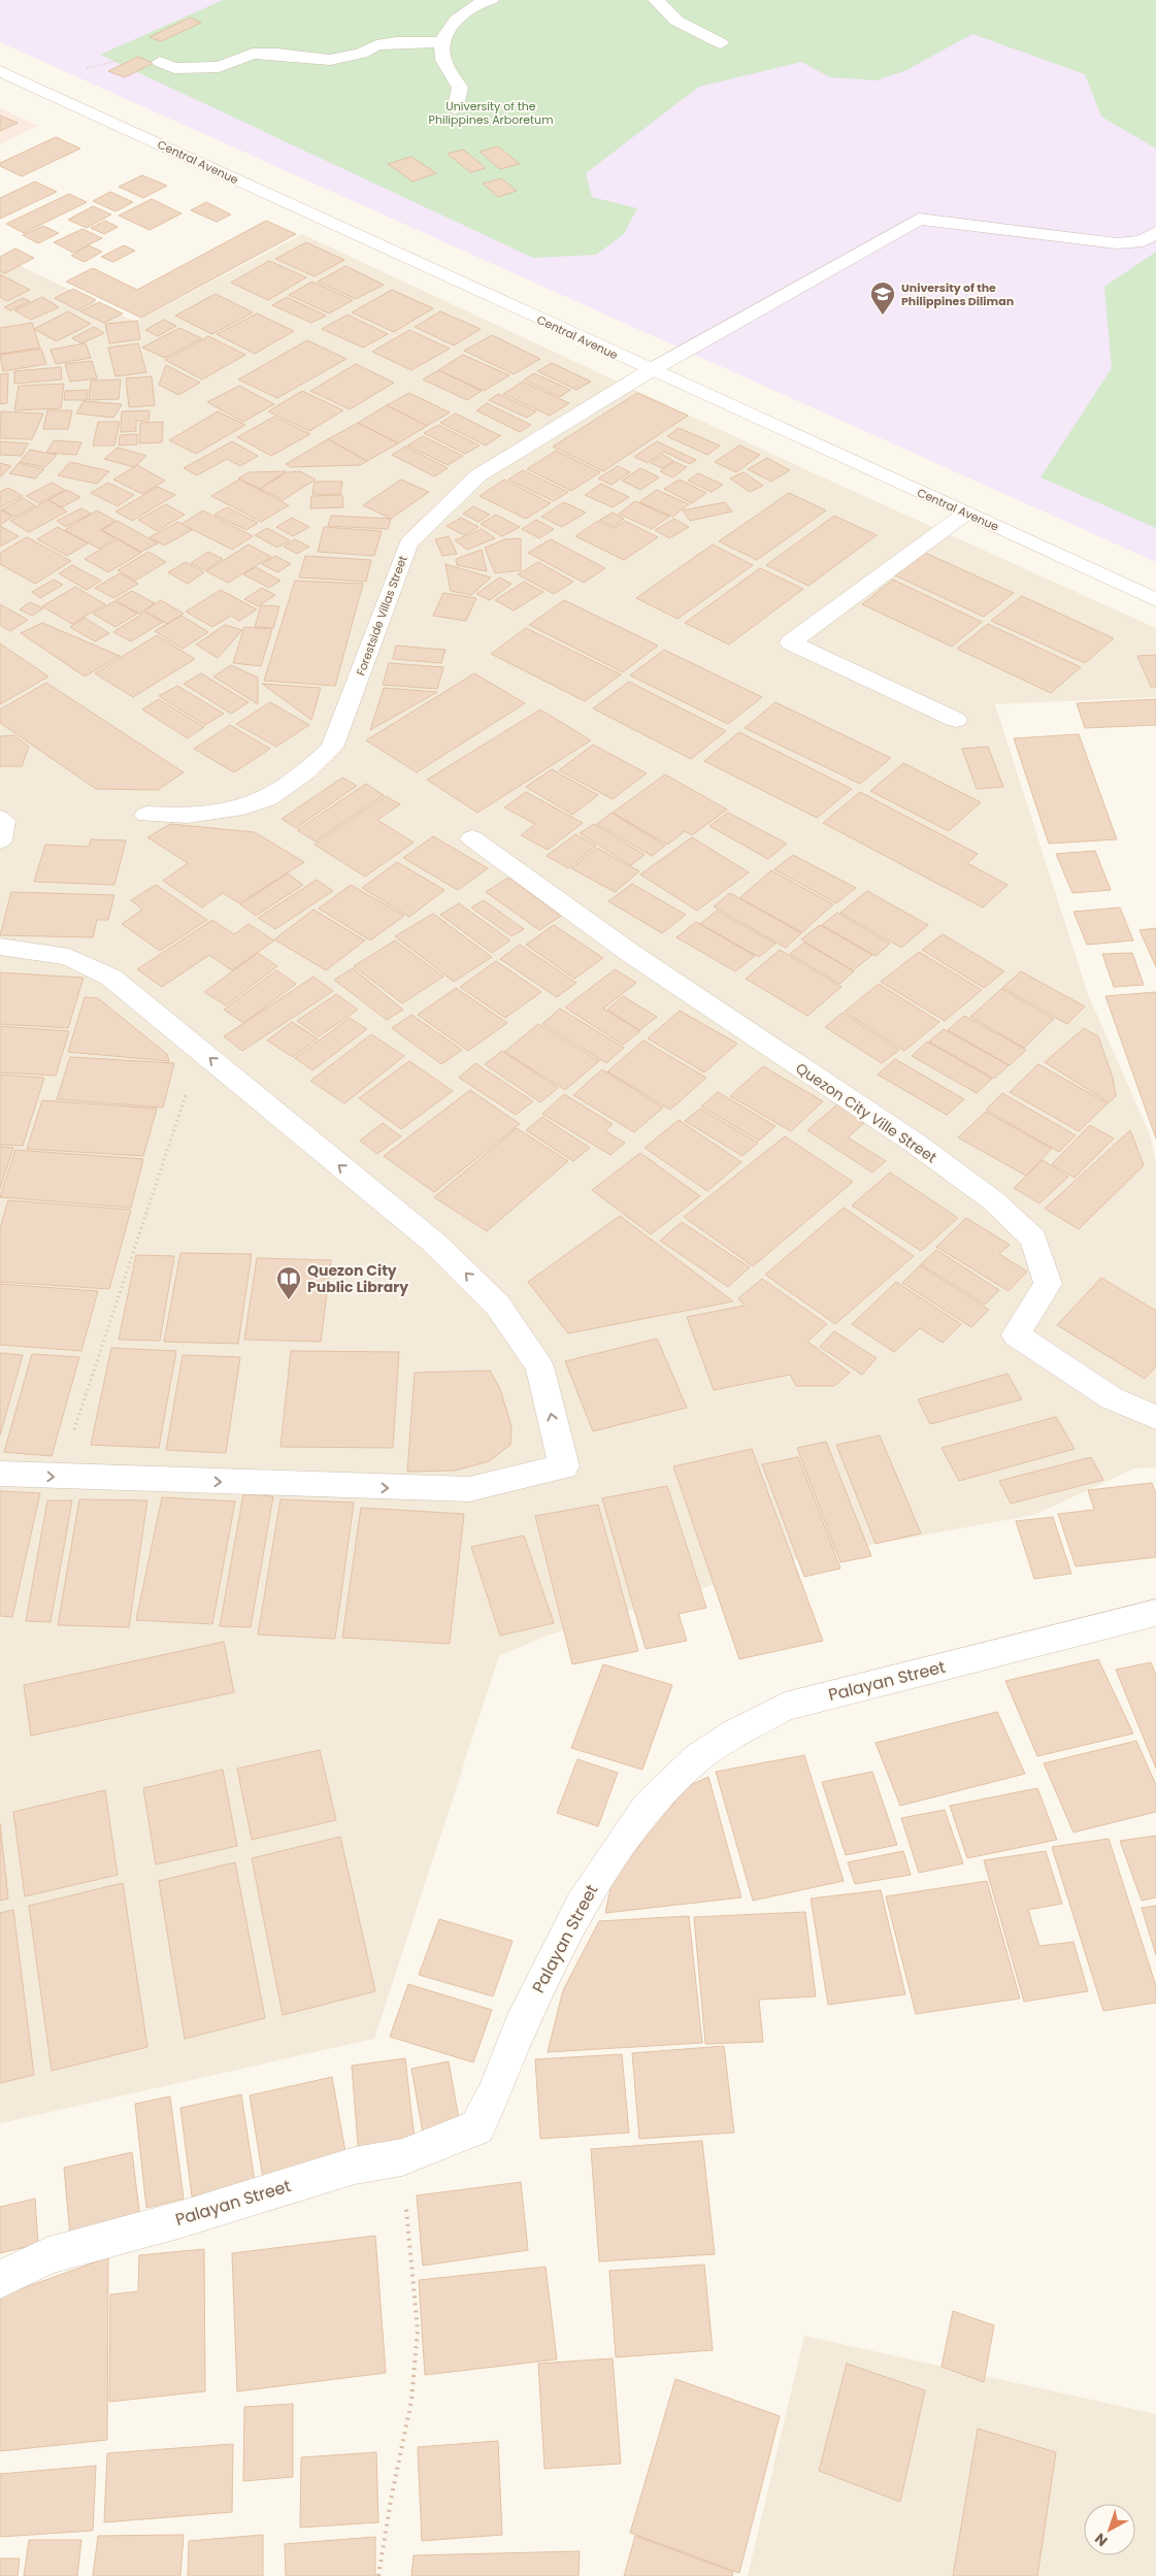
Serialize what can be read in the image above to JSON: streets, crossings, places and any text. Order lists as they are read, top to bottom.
{
  "streets": {
    "street": [
      "Central Avenue",
      "Forestside Villas Street",
      "Quezon City Ville Street",
      "Palayan Street"
    ]
  },
  "crossings": [
    ["Central Avenue", "Forestside Villas Street"]
  ],
  "parks": ["University of the Philippines Arboretum"],
  "places": {
    "school or university": ["University of the Philippines Diliman"],
    "library": ["Quezon City Public Library"]
  },
  "north": "bottom left"
}
